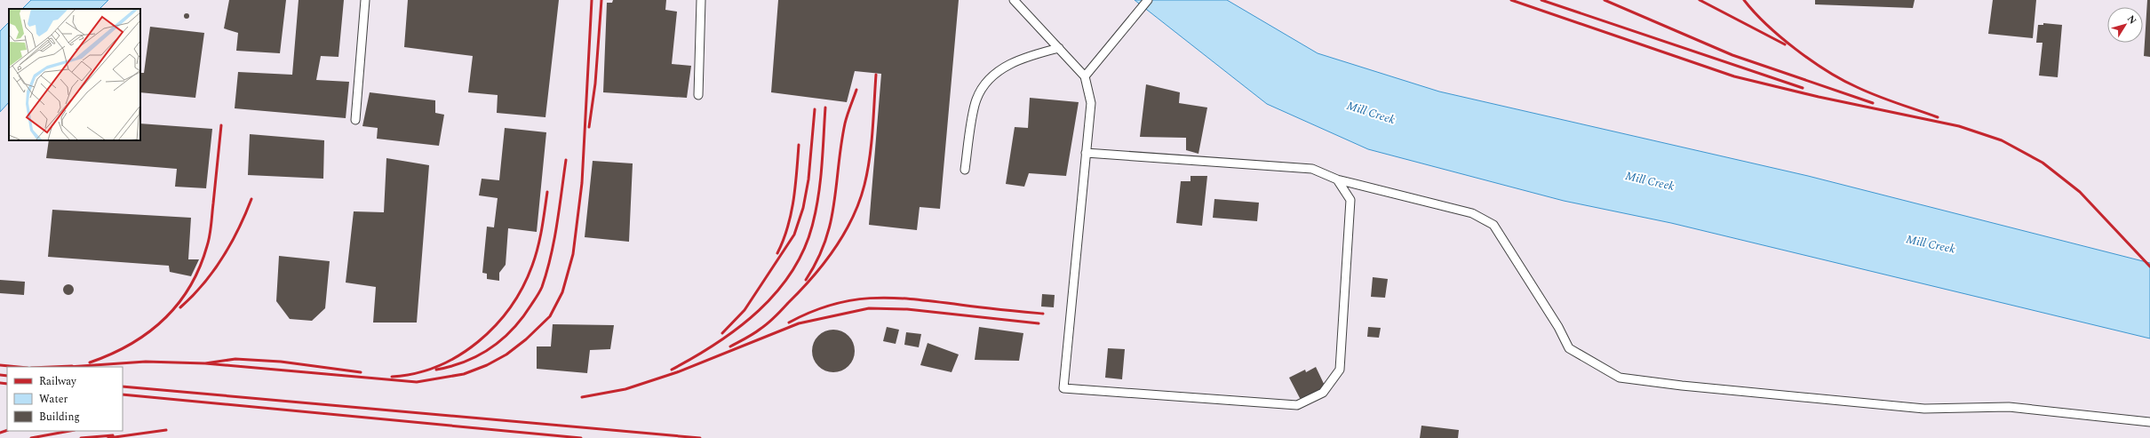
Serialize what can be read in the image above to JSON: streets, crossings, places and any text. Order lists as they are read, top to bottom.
{
  "water": ["Mill Creek"],
  "legend": ["Railway", "Water", "Building"],
  "north": "top right"
}
